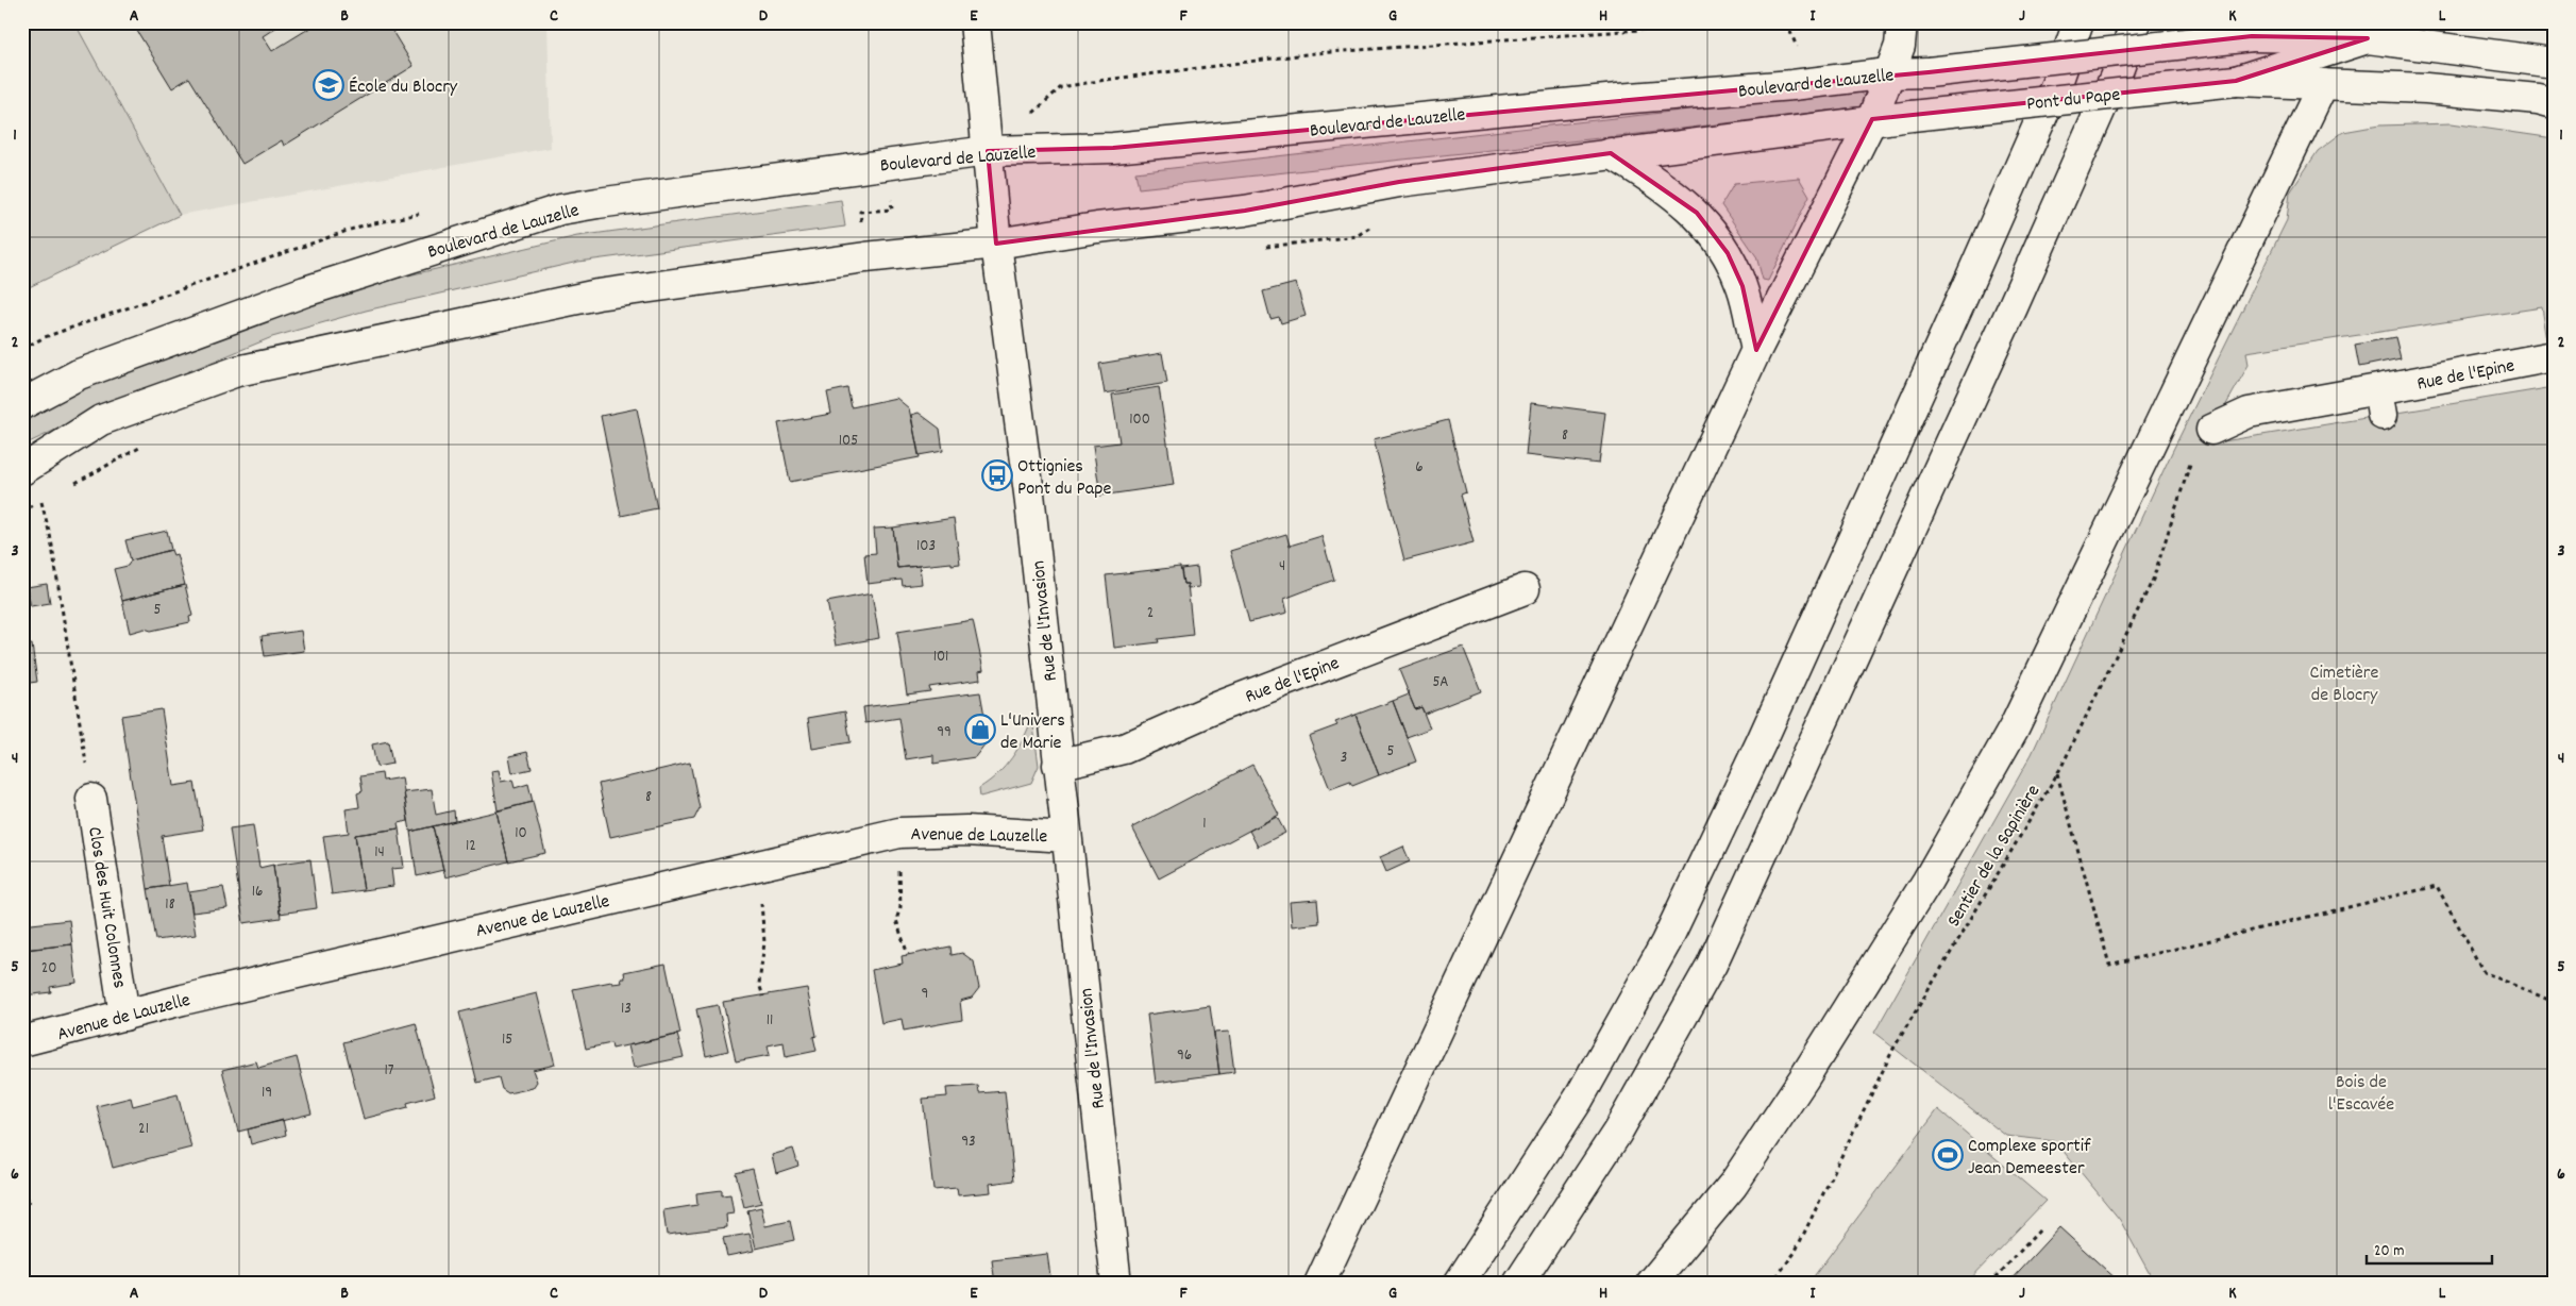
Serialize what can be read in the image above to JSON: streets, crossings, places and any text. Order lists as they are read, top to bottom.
{
  "streets": {
    "main road": [
      "Boulevard de Lauzelle",
      "Pont du Pape",
      "Rue de l'Epine",
      "Rue de l'Invasion",
      "Avenue de Lauzelle",
      "Clos des Huit Colonnes"
    ],
    "path": ["Sentier de la Sapinière"]
  },
  "crossings": [
    ["Boulevard de Lauzelle", "Rue de l'Invasion"],
    ["Rue de l'Epine", "Rue de l'Invasion"],
    ["Rue de l'Epine", "Sentier de la Sapinière"],
    ["Rue de l'Invasion", "Avenue de Lauzelle"],
    ["Avenue de Lauzelle", "Clos des Huit Colonnes"]
  ],
  "parks": ["Cimetière de Blocry", "Bois de l'Escavée"],
  "places": {
    "school or university": ["École du Blocry"],
    "bus stop": ["Ottignies Pont du Pape"],
    "shop": ["L'Univers de Marie"],
    "sports": ["Complexe sportif Jean Demeester"]
  },
  "house_numbers": [
    "100",
    "8",
    "105",
    "6",
    "103",
    "4",
    "5",
    "2",
    "101",
    "5A",
    "99",
    "5",
    "3",
    "8",
    "1",
    "10",
    "12",
    "14",
    "16",
    "18",
    "20",
    "9",
    "13",
    "11",
    "15",
    "96",
    "17",
    "19",
    "21",
    "93"
  ],
  "scale_bar": "20 m",
  "grid": {
    "columns": [
      "A",
      "B",
      "C",
      "D",
      "E",
      "F",
      "G",
      "H",
      "I",
      "J",
      "K",
      "L"
    ],
    "rows": [
      "1",
      "2",
      "3",
      "4",
      "5",
      "6"
    ]
  }
}
